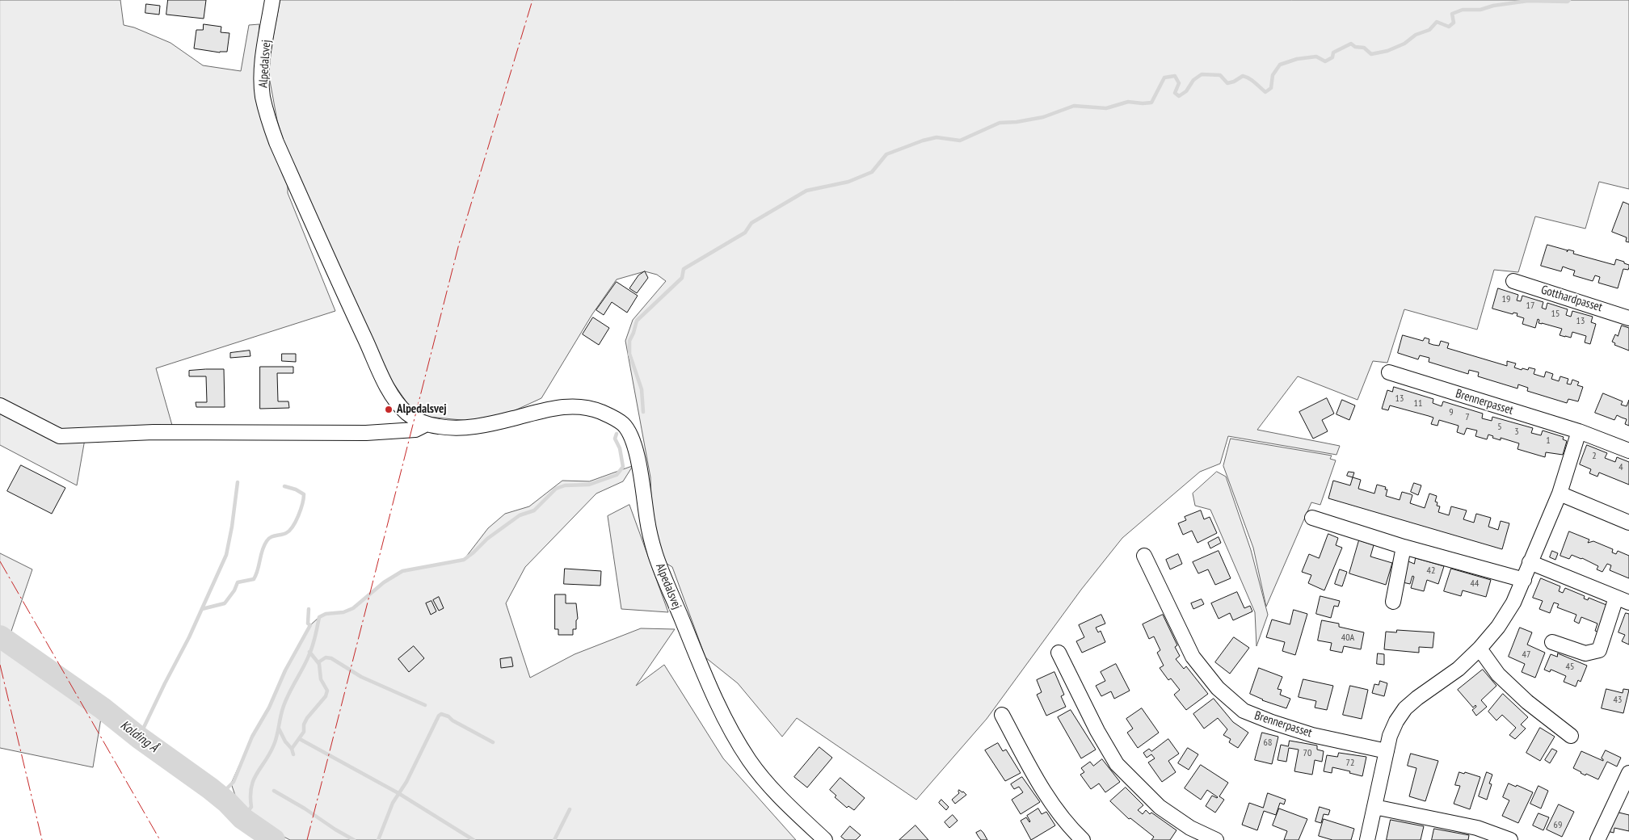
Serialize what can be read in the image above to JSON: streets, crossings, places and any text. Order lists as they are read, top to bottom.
{
  "streets": {
    "street": ["Alpedalsvej", "Gotthardpasset", "Brennerpasset"]
  },
  "water": ["Kolding Å"],
  "places": ["Alpedalsvej"],
  "house_numbers": [
    "19",
    "17",
    "15",
    "13",
    "13",
    "11",
    "9",
    "7",
    "5",
    "3",
    "1",
    "2",
    "4",
    "42",
    "44",
    "40A",
    "47",
    "45",
    "43",
    "68",
    "70",
    "72",
    "69"
  ]
}
